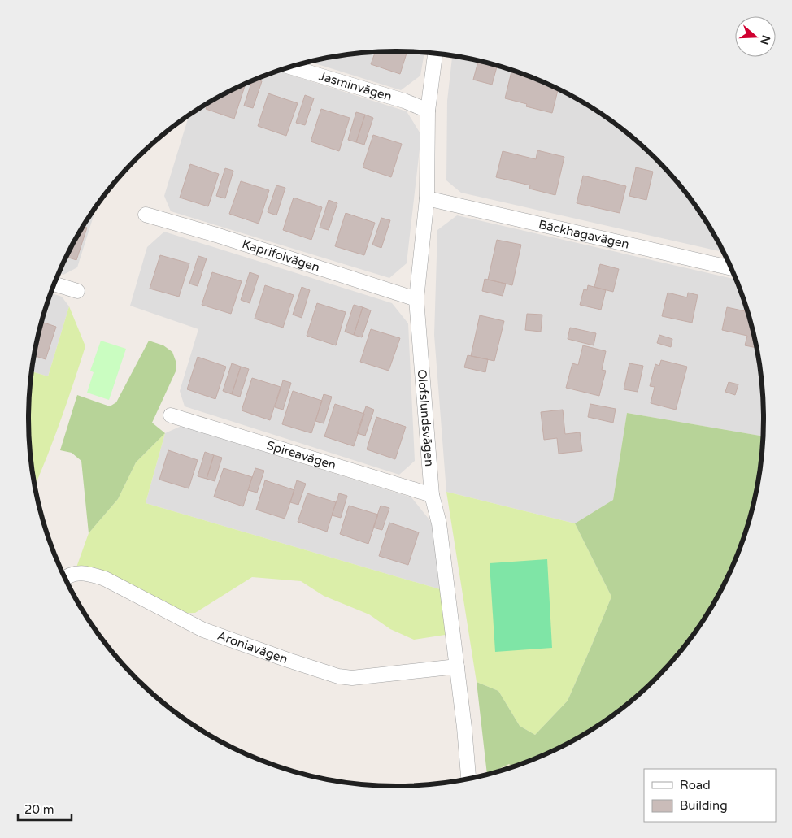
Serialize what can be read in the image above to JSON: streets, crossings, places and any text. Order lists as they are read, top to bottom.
{
  "streets": {
    "street": [
      "Jasminvägen",
      "Bäckhagavägen",
      "Kaprifolvägen",
      "Olofslundsvägen",
      "Spireavägen",
      "Aroniavägen"
    ]
  },
  "crossings": [
    ["Jasminvägen", "Olofslundsvägen"],
    ["Bäckhagavägen", "Olofslundsvägen"],
    ["Kaprifolvägen", "Olofslundsvägen"],
    ["Olofslundsvägen", "Spireavägen"],
    ["Olofslundsvägen", "Aroniavägen"]
  ],
  "legend": ["Road", "Building"],
  "scale_bar": "20 m",
  "north": "right"
}
